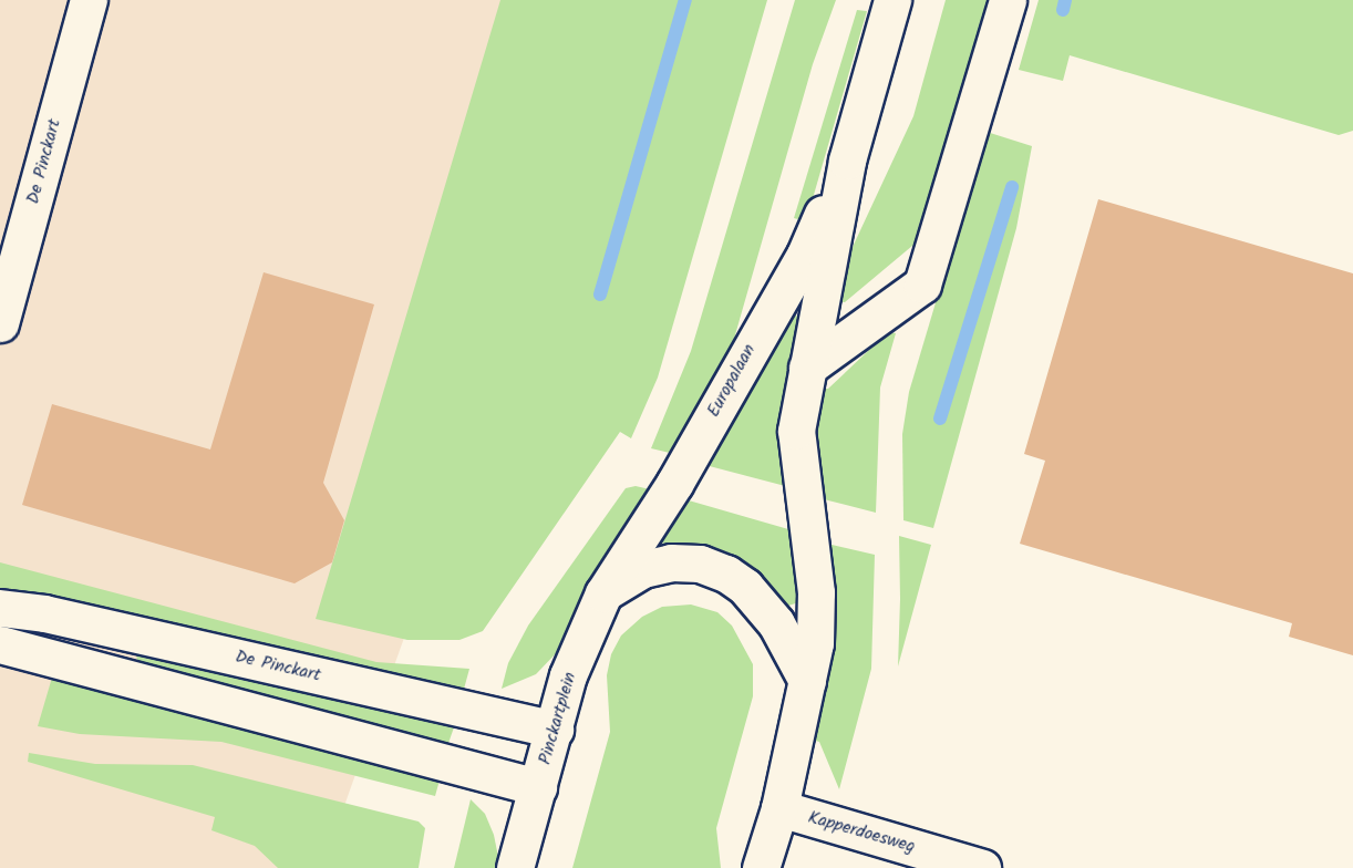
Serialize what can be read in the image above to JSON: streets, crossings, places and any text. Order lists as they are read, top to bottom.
{
  "streets": {
    "street": [
      "De Pinckart",
      "Europalaan",
      "Pinckartplein",
      "Kapperdoesweg"
    ]
  },
  "crossings": [
    ["De Pinckart", "Pinckartplein"],
    ["Europalaan", "Pinckartplein"]
  ]
}
